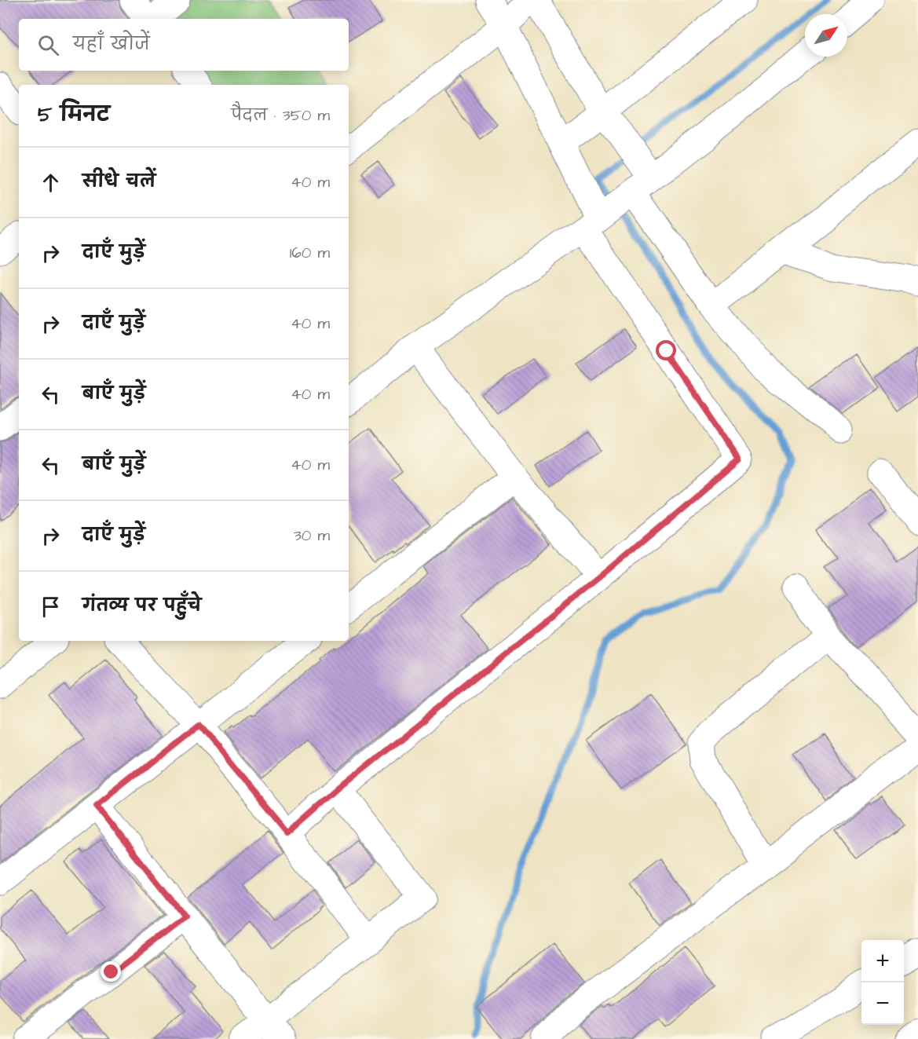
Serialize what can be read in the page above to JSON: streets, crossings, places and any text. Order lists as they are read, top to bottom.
{
  "north": "top right",
  "page": {
    "search": "यहाँ खोजें",
    "heading": ["5 मिनट", "पैदल · 350 m"],
    "list": [
      ["सीधे चलें", "40 m"],
      ["दाएँ मुड़ें", "160 m"],
      ["दाएँ मुड़ें", "40 m"],
      ["बाएँ मुड़ें", "40 m"],
      ["बाएँ मुड़ें", "40 m"],
      ["दाएँ मुड़ें", "30 m"],
      "गंतव्य पर पहुँचे"
    ],
    "map_buttons": ["+", "−"]
  }
}
